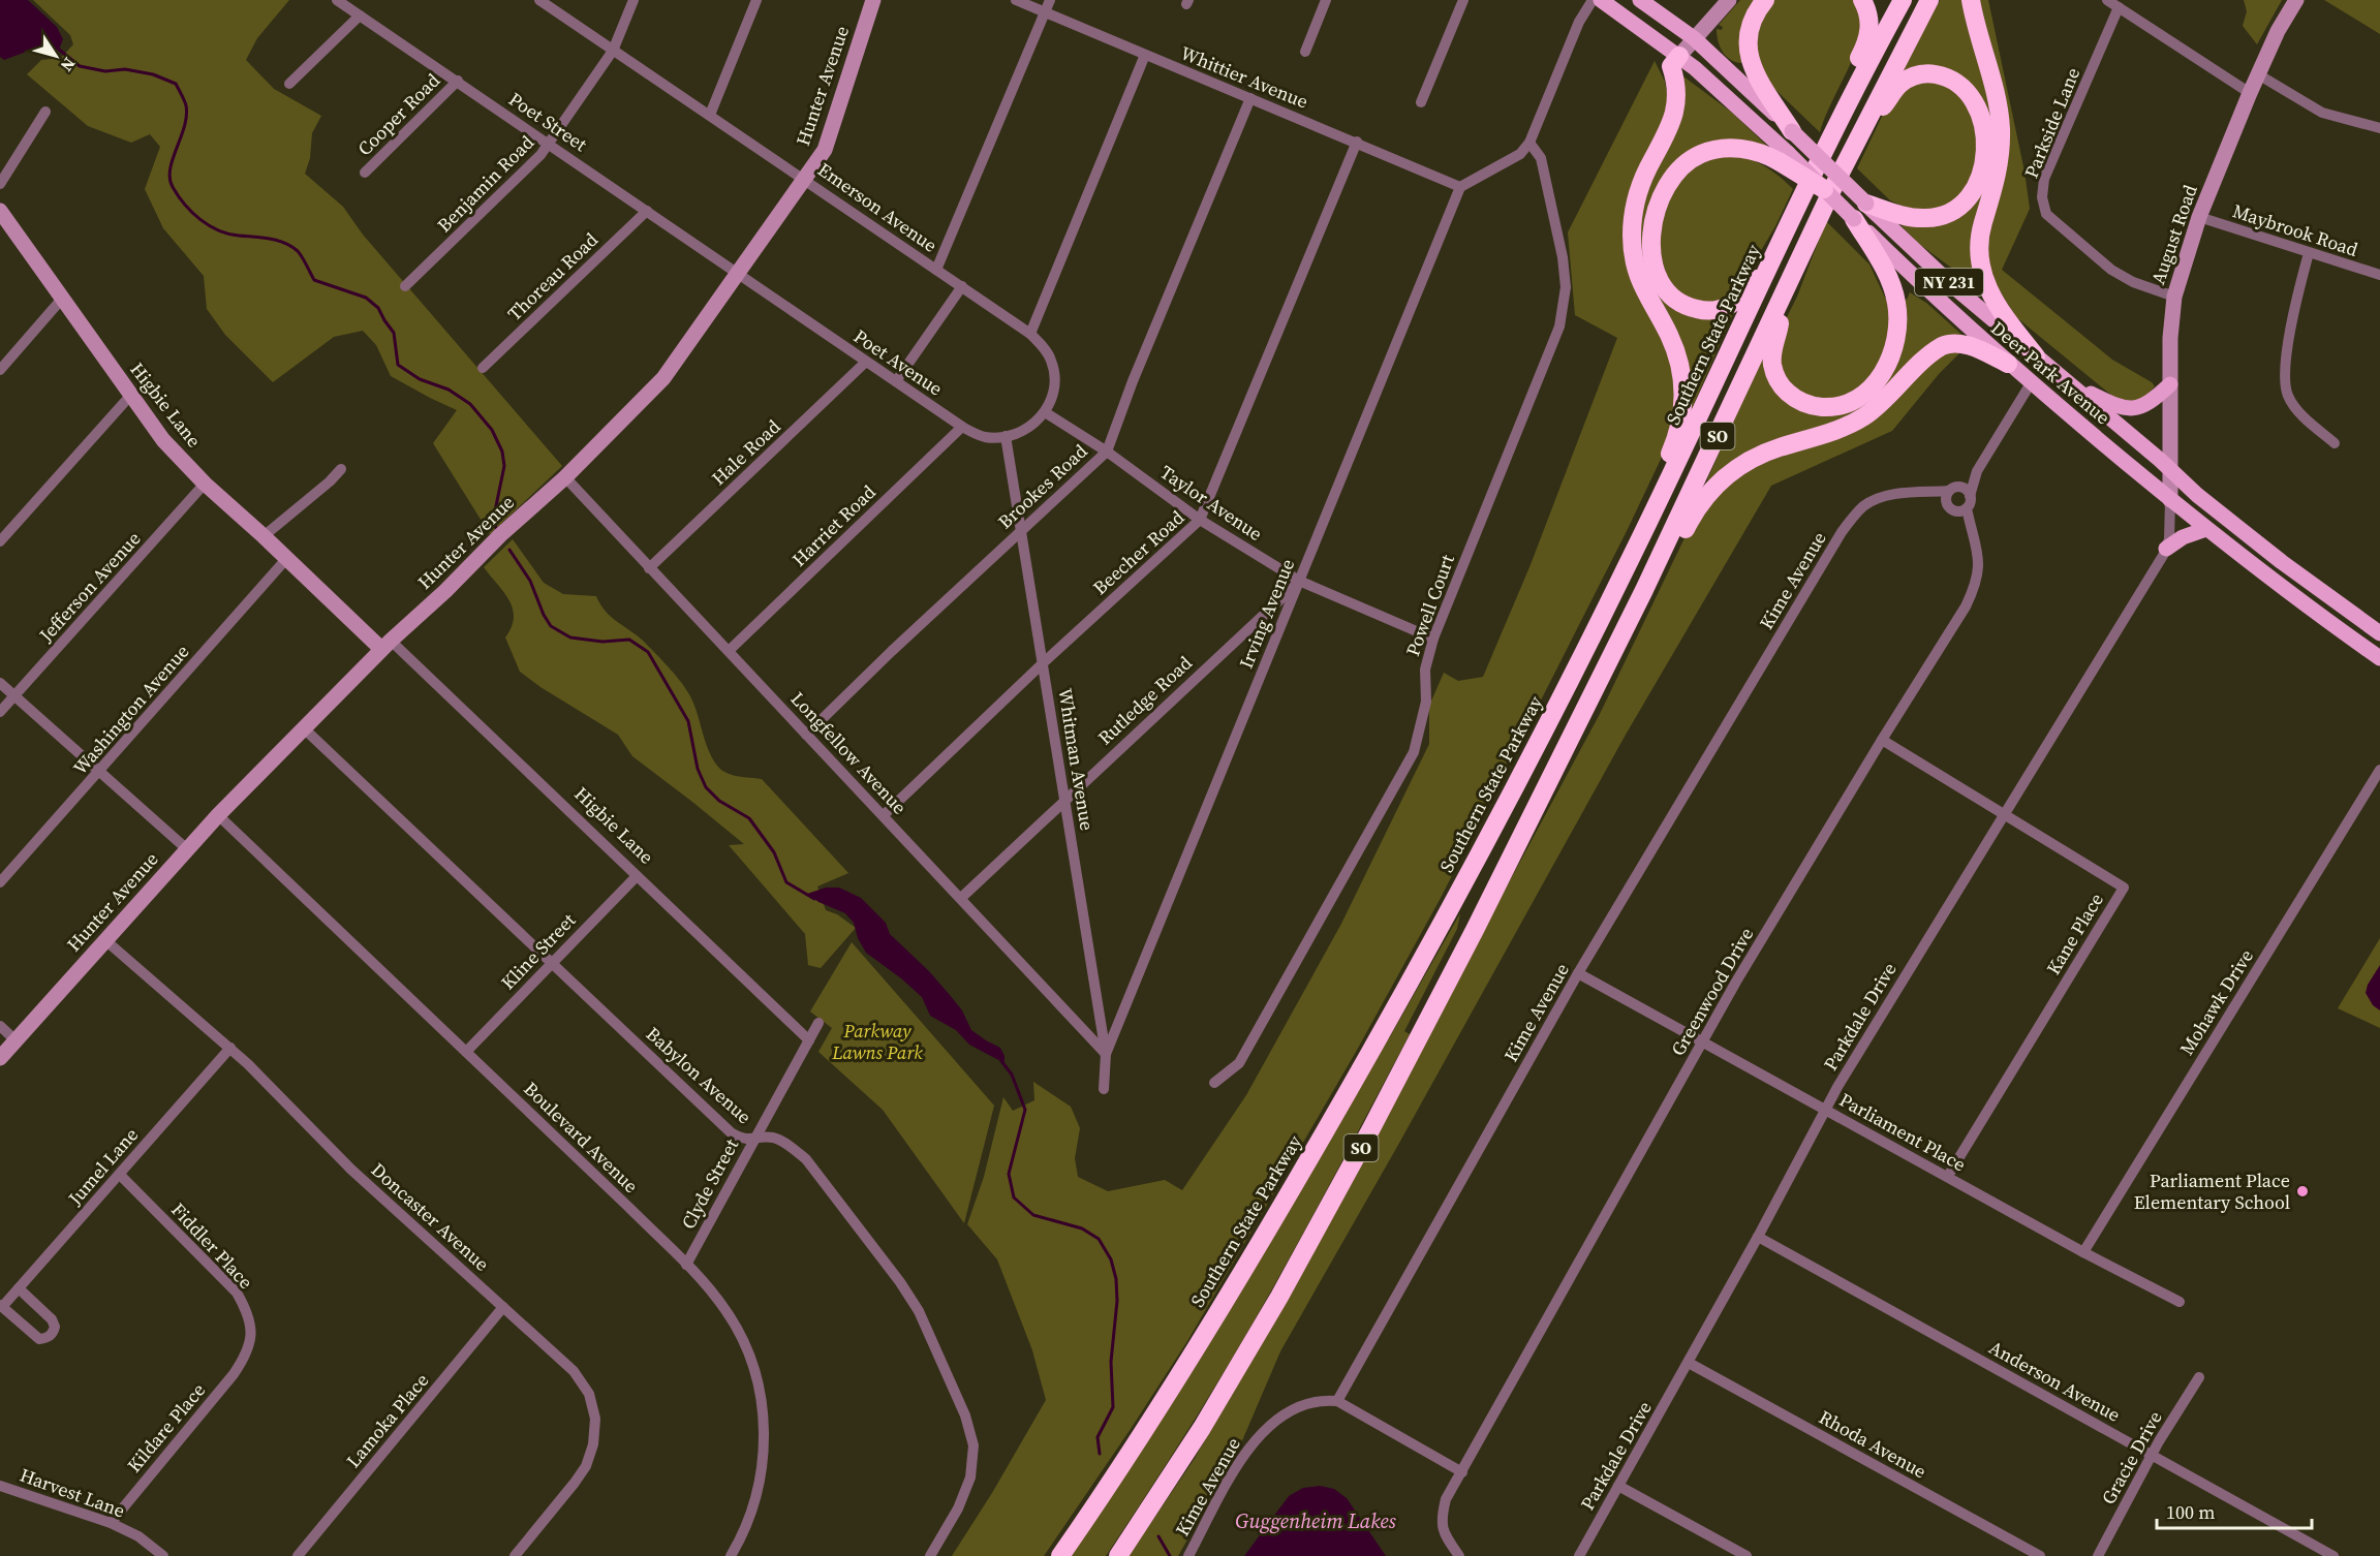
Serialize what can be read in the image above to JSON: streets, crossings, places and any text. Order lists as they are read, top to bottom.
{
  "streets": {
    "highway": ["Southern State Parkway", "SO"],
    "main road": ["NY 231", "Deer Park Avenue"],
    "street": [
      "Whittier Avenue",
      "Hunter Avenue",
      "Cooper Road",
      "Poet Street",
      "Parkside Lane",
      "Benjamin Road",
      "Emerson Avenue",
      "Maybrook Road",
      "August Road",
      "Thoreau Road",
      "Poet Avenue",
      "Higbie Lane",
      "Hale Road",
      "Brookes Road",
      "Taylor Avenue",
      "Harriet Road",
      "Beecher Road",
      "Kime Avenue",
      "Jefferson Avenue",
      "Powell Court",
      "Irving Avenue",
      "Rutledge Road",
      "Washington Avenue",
      "Longfellow Avenue",
      "Whitman Avenue",
      "Kane Place",
      "Kline Street",
      "Greenwood Drive",
      "Mohawk Drive",
      "Parkdale Drive",
      "Babylon Avenue",
      "Parliament Place",
      "Boulevard Avenue",
      "Jumel Lane",
      "Clyde Street",
      "Doncaster Avenue",
      "Fiddler Place",
      "Anderson Avenue",
      "Lamoka Place",
      "Kildare Place",
      "Rhoda Avenue",
      "Gracie Drive",
      "Harvest Lane"
    ]
  },
  "crossings": [
    ["Whittier Avenue", "Brookes Road"],
    ["Whittier Avenue", "Beecher Road"],
    ["Whittier Avenue", "Irving Avenue"],
    ["Hunter Avenue", "Poet Street"],
    ["Hunter Avenue", "Emerson Avenue"],
    ["Hunter Avenue", "Poet Avenue"],
    ["Hunter Avenue", "Higbie Lane"],
    ["Hunter Avenue", "Longfellow Avenue"],
    ["Hunter Avenue", "Babylon Avenue"],
    ["Hunter Avenue", "Boulevard Avenue"],
    ["Hunter Avenue", "Doncaster Avenue"],
    ["Cooper Road", "Poet Street"],
    ["Poet Street", "Benjamin Road"],
    ["Poet Street", "Thoreau Road"],
    ["Poet Street", "Poet Avenue"],
    ["Parkside Lane", "August Road"],
    ["Benjamin Road", "Emerson Avenue"],
    ["Emerson Avenue", "Poet Avenue"],
    ["Emerson Avenue", "Taylor Avenue"],
    ["Emerson Avenue", "Harriet Road"],
    ["Emerson Avenue", "Whitman Avenue"],
    ["Maybrook Road", "August Road"],
    ["August Road", "Deer Park Avenue"],
    ["August Road", "Parkdale Drive"],
    ["NY 231", "Deer Park Avenue"],
    ["Poet Avenue", "Hale Road"],
    ["Poet Avenue", "Taylor Avenue"],
    ["Poet Avenue", "Harriet Road"],
    ["Poet Avenue", "Whitman Avenue"],
    ["Deer Park Avenue", "Parkdale Drive"],
    ["Higbie Lane", "Jefferson Avenue"],
    ["Higbie Lane", "Washington Avenue"],
    ["Higbie Lane", "Kline Street"],
    ["Higbie Lane", "Clyde Street"],
    ["Hale Road", "Longfellow Avenue"],
    ["Brookes Road", "Taylor Avenue"],
    ["Brookes Road", "Longfellow Avenue"],
    ["Brookes Road", "Whitman Avenue"],
    ["Taylor Avenue", "Harriet Road"],
    ["Taylor Avenue", "Beecher Road"],
    ["Taylor Avenue", "Powell Court"],
    ["Taylor Avenue", "Irving Avenue"],
    ["Taylor Avenue", "Rutledge Road"],
    ["Taylor Avenue", "Whitman Avenue"],
    ["Harriet Road", "Longfellow Avenue"],
    ["Harriet Road", "Whitman Avenue"],
    ["Beecher Road", "Longfellow Avenue"],
    ["Beecher Road", "Whitman Avenue"],
    ["Kime Avenue", "Greenwood Drive"],
    ["Kime Avenue", "Parliament Place"],
    ["Irving Avenue", "Rutledge Road"],
    ["Irving Avenue", "Longfellow Avenue"],
    ["Irving Avenue", "Whitman Avenue"],
    ["Rutledge Road", "Longfellow Avenue"],
    ["Rutledge Road", "Whitman Avenue"],
    ["Longfellow Avenue", "Whitman Avenue"],
    ["Kane Place", "Greenwood Drive"],
    ["Kane Place", "Parkdale Drive"],
    ["Kane Place", "Parliament Place"],
    ["Kline Street", "Babylon Avenue"],
    ["Kline Street", "Boulevard Avenue"],
    ["Greenwood Drive", "Parliament Place"],
    ["Mohawk Drive", "Parliament Place"],
    ["Parkdale Drive", "Parliament Place"],
    ["Parkdale Drive", "Anderson Avenue"],
    ["Parkdale Drive", "Rhoda Avenue"],
    ["Babylon Avenue", "Clyde Street"],
    ["Boulevard Avenue", "Clyde Street"],
    ["Jumel Lane", "Doncaster Avenue"],
    ["Jumel Lane", "Fiddler Place"],
    ["Doncaster Avenue", "Lamoka Place"],
    ["Fiddler Place", "Kildare Place"],
    ["Anderson Avenue", "Gracie Drive"],
    ["Kildare Place", "Harvest Lane"]
  ],
  "water": ["Guggenheim Lakes"],
  "parks": ["Parkway Lawns Park"],
  "places": ["Parliament Place Elementary School"],
  "scale_bar": "100 m",
  "north": "bottom right"
}
